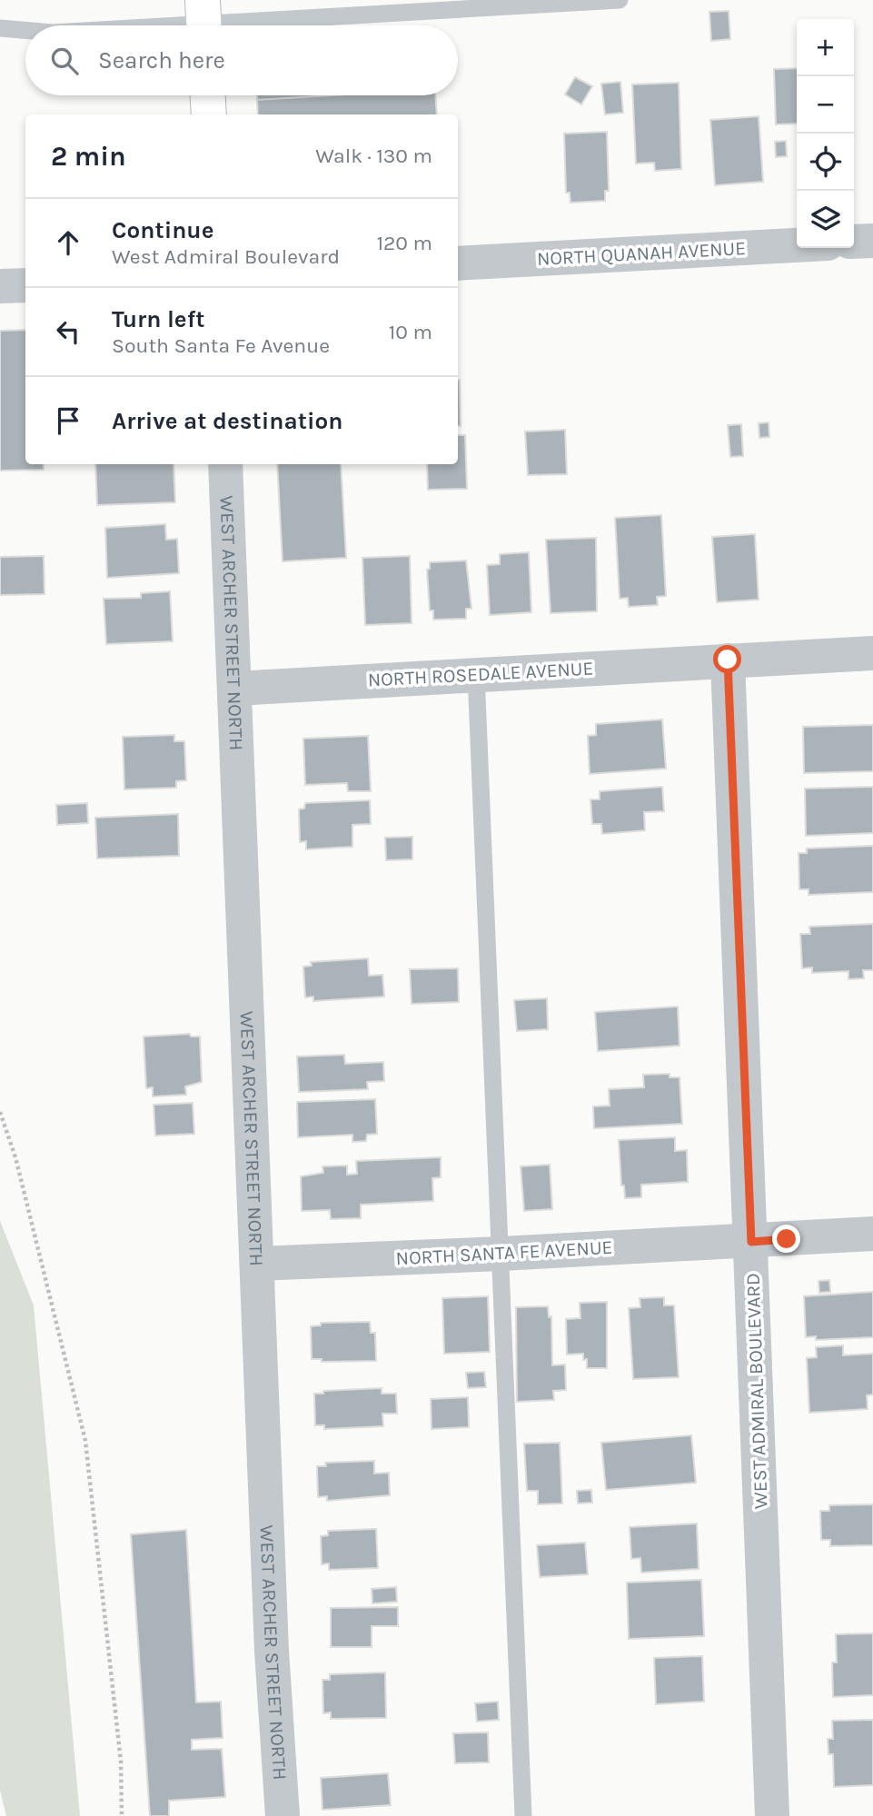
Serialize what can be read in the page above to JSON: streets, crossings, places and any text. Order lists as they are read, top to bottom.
{
  "streets": {
    "street": [
      "NORTH QUANAH AVENUE",
      "WEST ARCHER STREET NORTH",
      "NORTH ROSEDALE AVENUE",
      "NORTH SANTA FE AVENUE",
      "WEST ADMIRAL BOULEVARD"
    ]
  },
  "crossings": [
    ["WEST ARCHER STREET NORTH", "NORTH ROSEDALE AVENUE"],
    ["WEST ARCHER STREET NORTH", "NORTH SANTA FE AVENUE"],
    ["NORTH ROSEDALE AVENUE", "WEST ADMIRAL BOULEVARD"],
    ["NORTH SANTA FE AVENUE", "WEST ADMIRAL BOULEVARD"]
  ],
  "page": {
    "map_buttons": ["+", "−"],
    "search": "Search here",
    "heading": ["2 min", "Walk · 130 m"],
    "list": [
      ["Continue", "West Admiral Boulevard", "120 m"],
      ["Turn left", "South Santa Fe Avenue", "10 m"],
      "Arrive at destination"
    ]
  }
}
